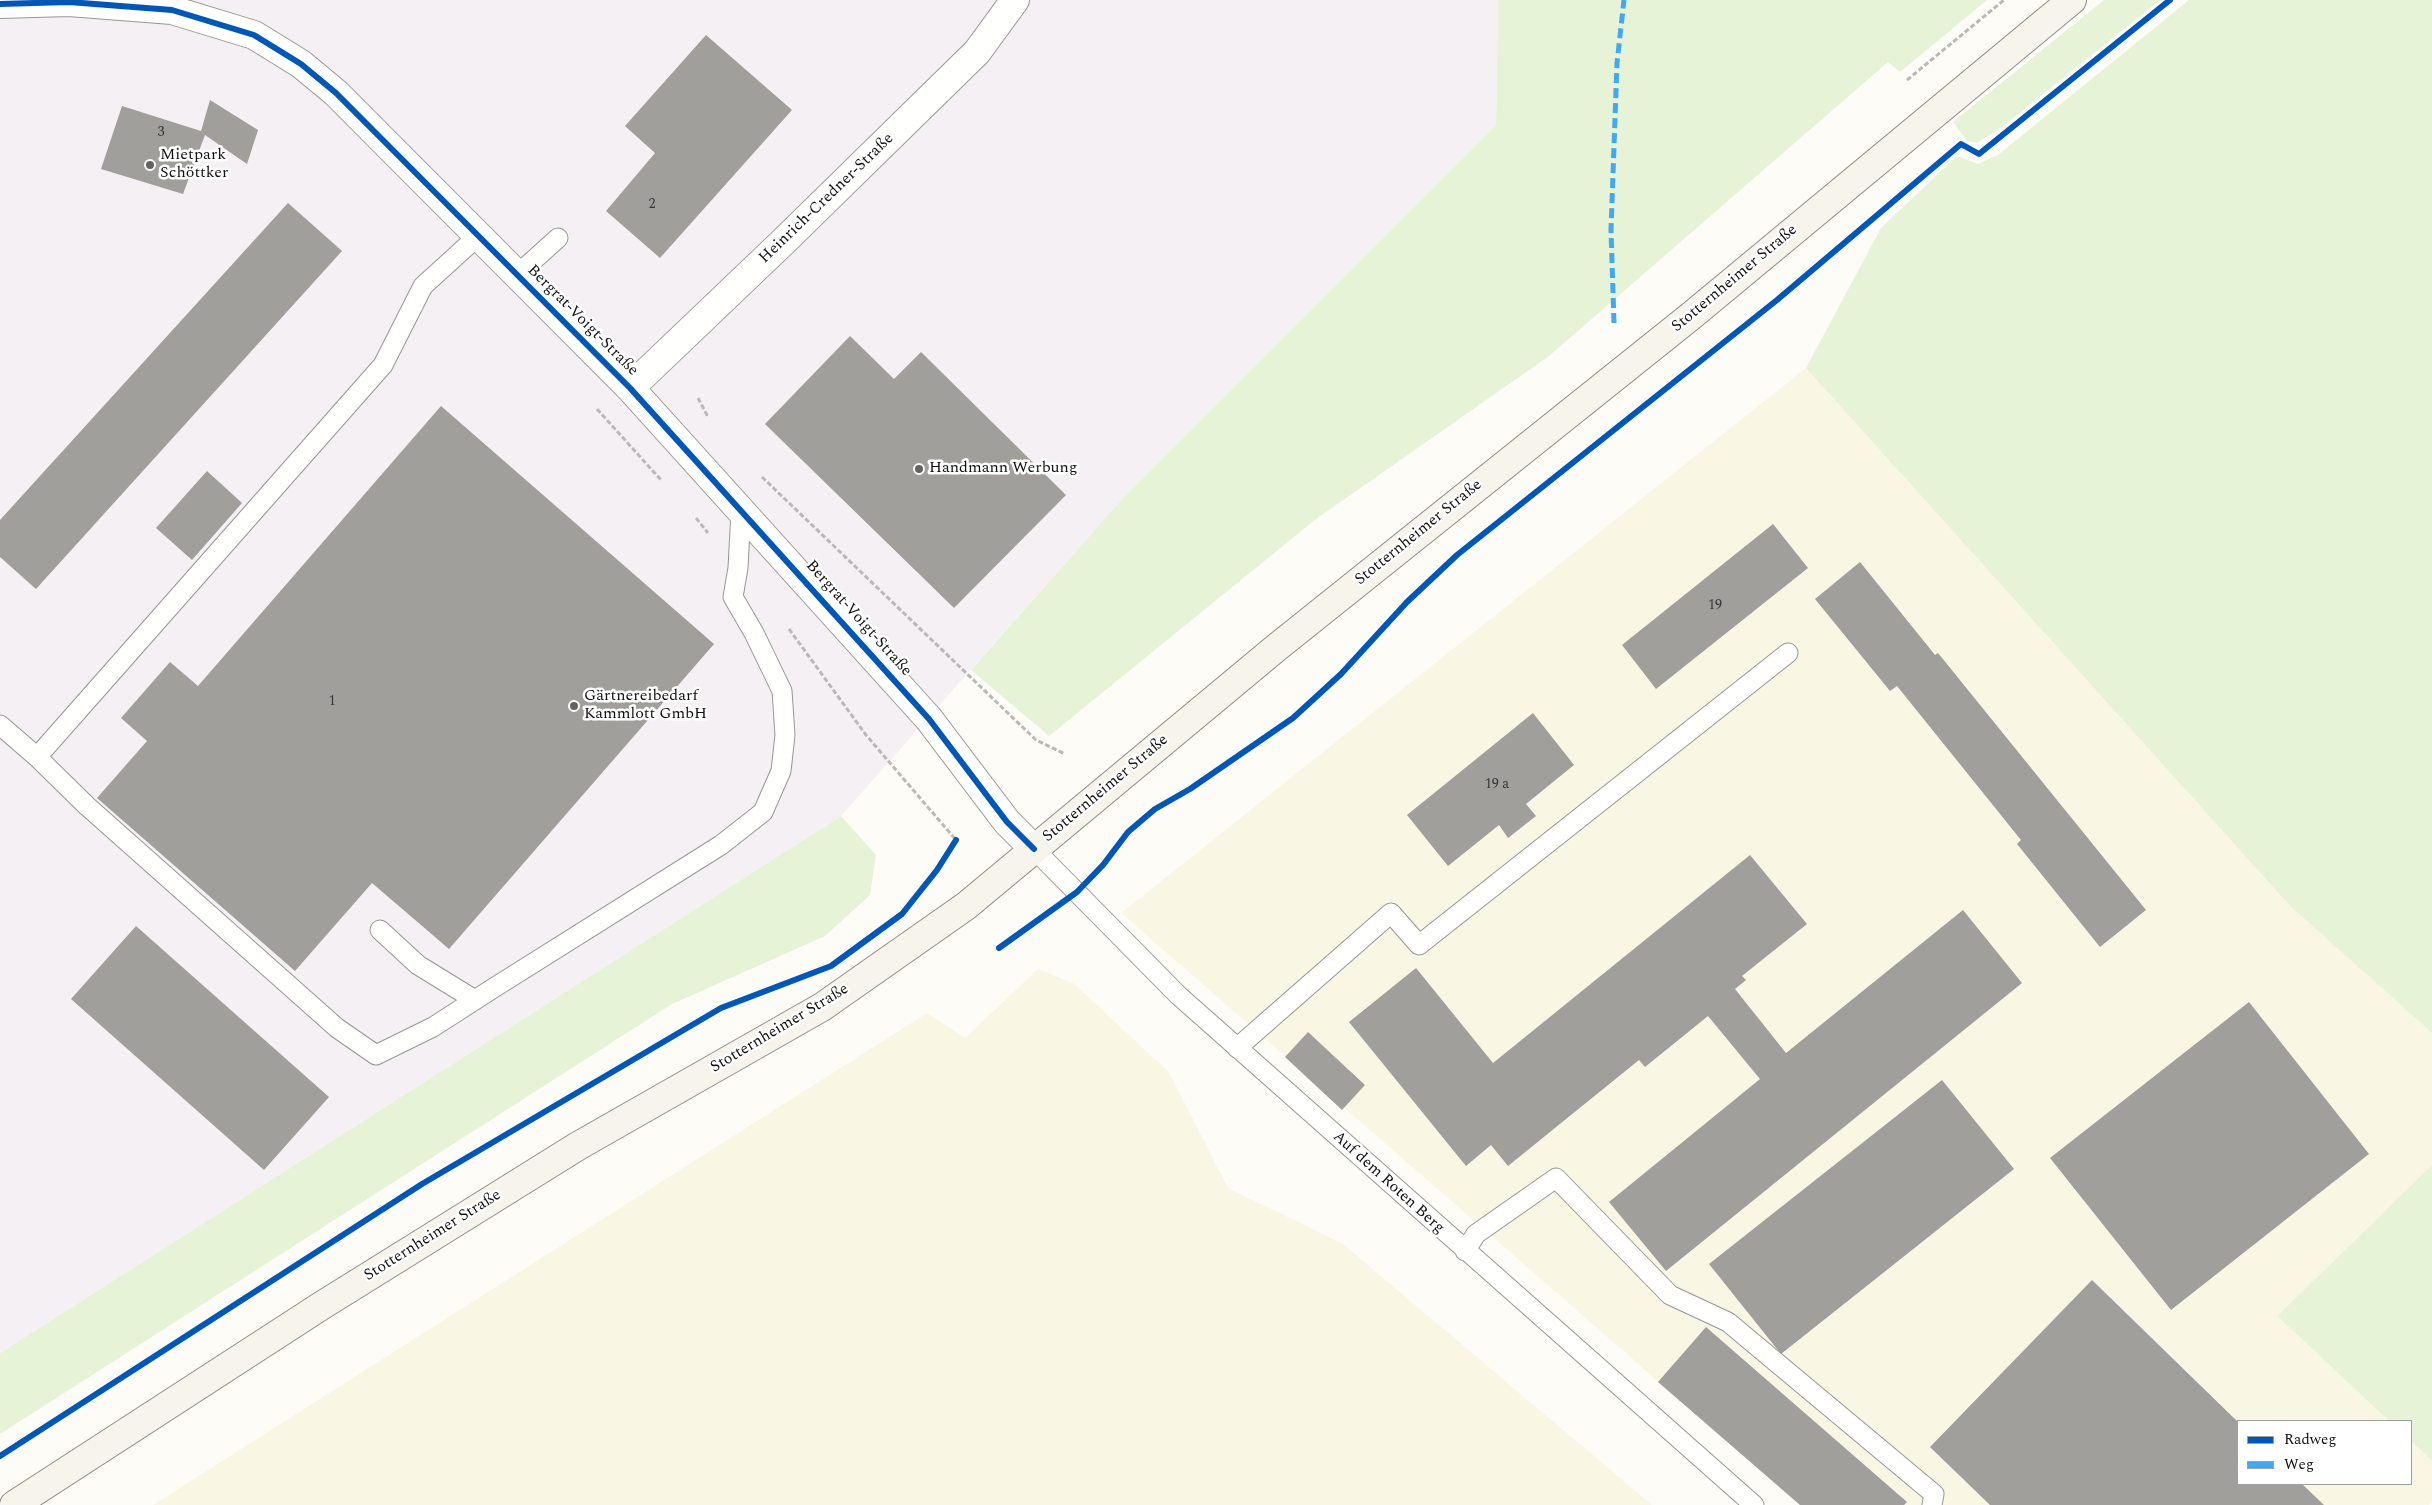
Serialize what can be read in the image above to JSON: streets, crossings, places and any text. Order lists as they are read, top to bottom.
{
  "streets": {
    "main road": ["Stotternheimer Straße"],
    "street": ["Heinrich-Credner-Straße", "Bergrat-Voigt-Straße"],
    "lane": ["Auf dem Roten Berg"]
  },
  "crossings": [
    ["Heinrich-Credner-Straße", "Bergrat-Voigt-Straße"],
    ["Stotternheimer Straße", "Bergrat-Voigt-Straße"],
    ["Stotternheimer Straße", "Auf dem Roten Berg"],
    ["Bergrat-Voigt-Straße", "Auf dem Roten Berg"]
  ],
  "places": ["Mietpark Schöttker", "Handmann Werbung", "Gärtnereibedarf Kammlott GmbH"],
  "house_numbers": [
    "3",
    "2",
    "19",
    "1",
    "19 a"
  ],
  "legend": ["Radweg", "Weg"]
}
